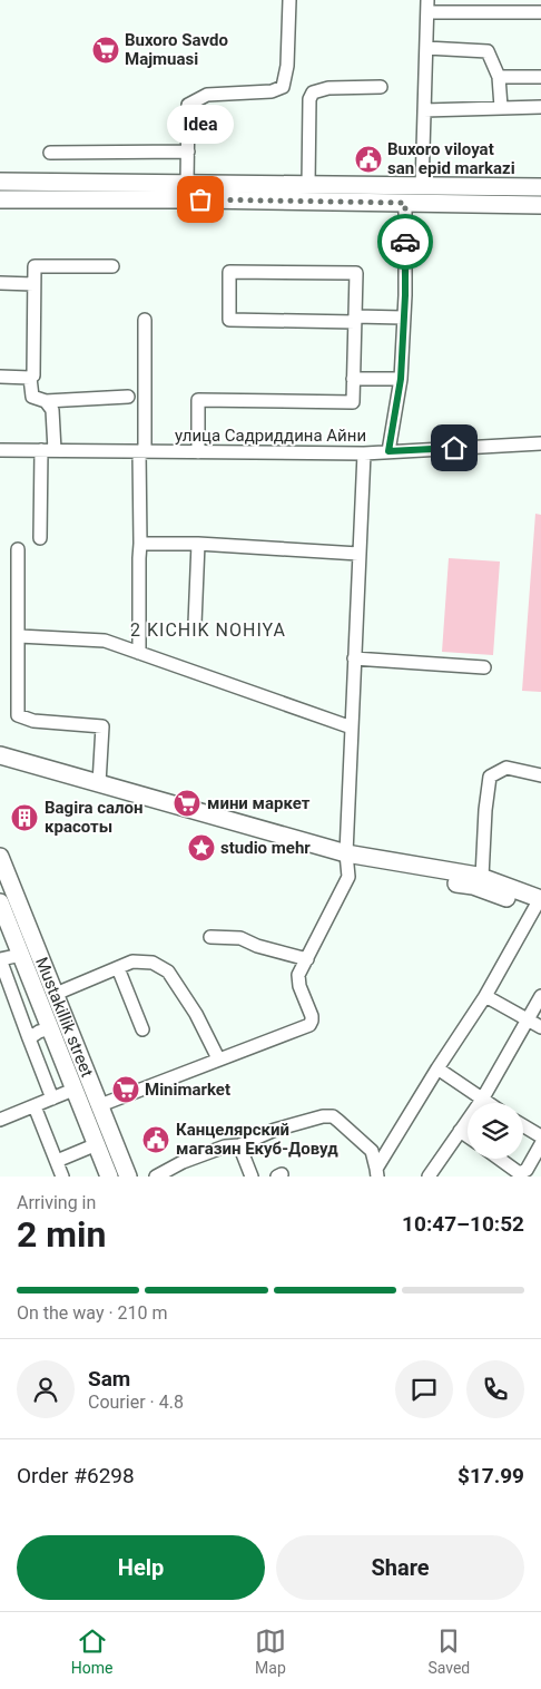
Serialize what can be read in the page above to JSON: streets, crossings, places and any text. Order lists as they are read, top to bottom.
{
  "streets": {
    "main road": ["Mustakillik street"],
    "street": ["улица Садриддина Айни"]
  },
  "districts": ["2 KICHIK NOHIYA"],
  "places": {
    "supermarket": ["Buxoro Savdo Majmuasi", "мини маркет", "Minimarket"],
    "public building": ["Buxoro viloyat san epid markazi", "Канцелярский магазин Екуб-Довуд"],
    "other": ["Idea"],
    "building": ["Bagira салон красоты"],
    "place": ["studio mehr"]
  },
  "page": {
    "bubble": "Idea",
    "heading": ["2 min", "Arriving in", "10:47–10:52"],
    "panel": [
      "Sam",
      "Courier · 4.8",
      "Order #6298",
      "$17.99"
    ],
    "bar": "On the way · 210 m",
    "buttons": ["Help", "Share"],
    "tabs": ["Home", "Map", "Saved"]
  }
}
